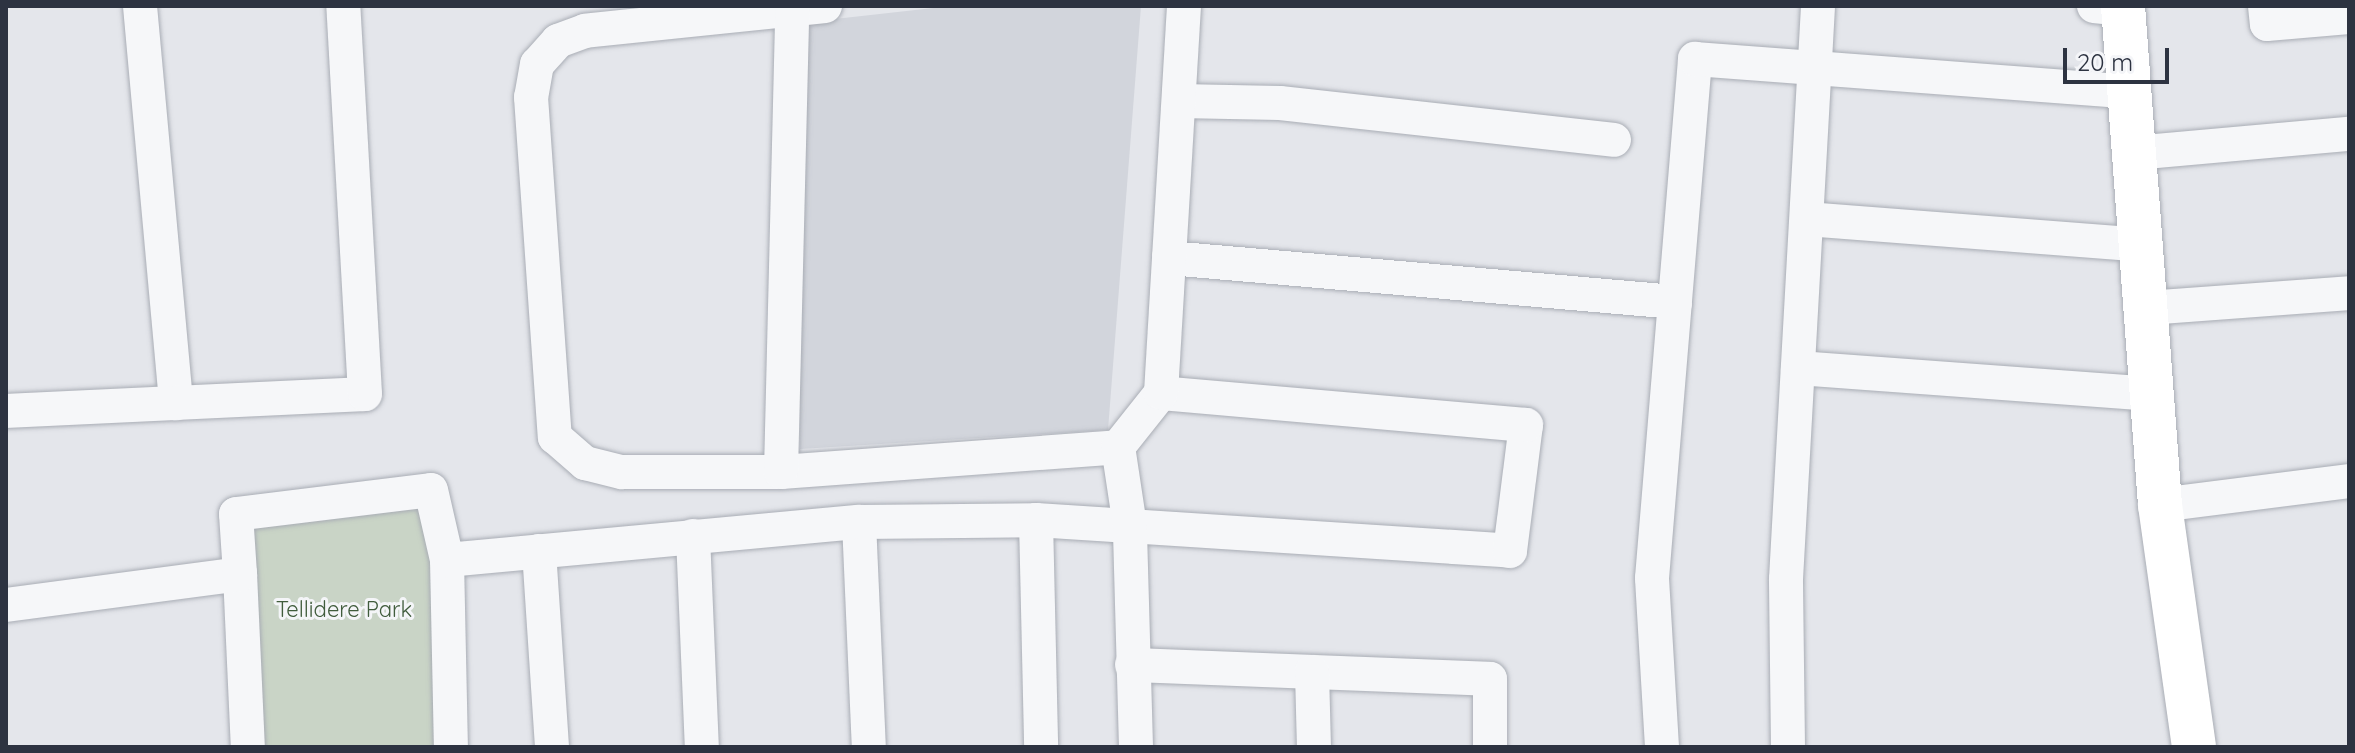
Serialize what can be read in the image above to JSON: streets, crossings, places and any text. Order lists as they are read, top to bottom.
{
  "parks": ["Tellidere Park"],
  "scale_bar": "20 m"
}
